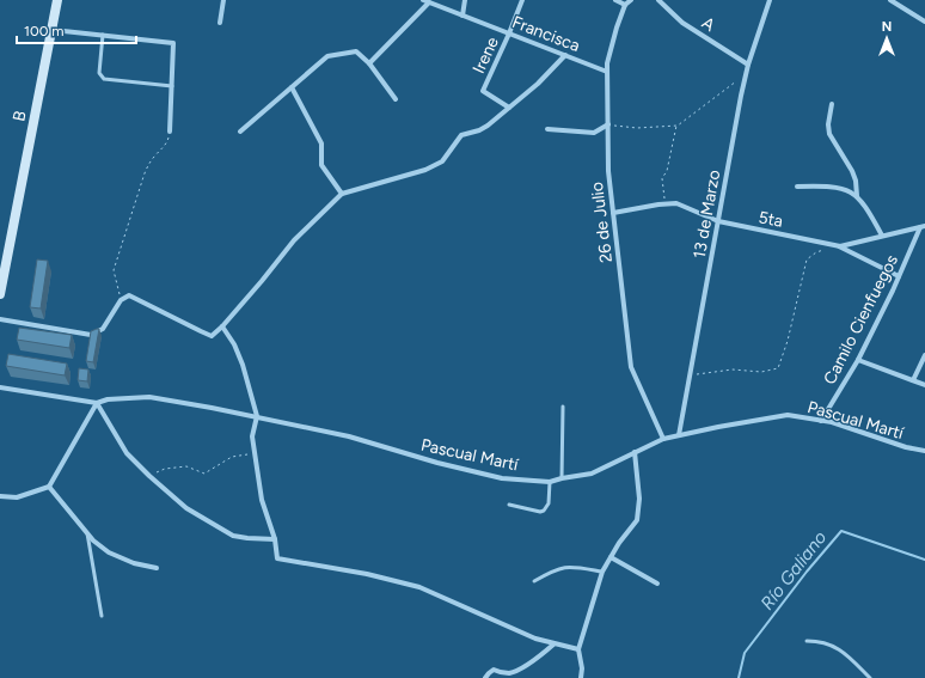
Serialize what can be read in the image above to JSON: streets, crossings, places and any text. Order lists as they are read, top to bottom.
{
  "streets": {
    "street": [
      "A",
      "Francisca",
      "Irene",
      "B",
      "13 de Marzo",
      "5ta",
      "26 de Julio",
      "Camilo Cienfuegos",
      "Pascual Martí"
    ]
  },
  "crossings": [
    ["A", "13 de Marzo"],
    ["Francisca", "Irene"],
    ["Francisca", "26 de Julio"],
    ["13 de Marzo", "5ta"],
    ["13 de Marzo", "Pascual Martí"],
    ["5ta", "26 de Julio"],
    ["5ta", "Camilo Cienfuegos"],
    ["26 de Julio", "Pascual Martí"],
    ["Camilo Cienfuegos", "Pascual Martí"]
  ],
  "water": ["Río Galiano"],
  "scale_bar": "100 m",
  "north": "top"
}
